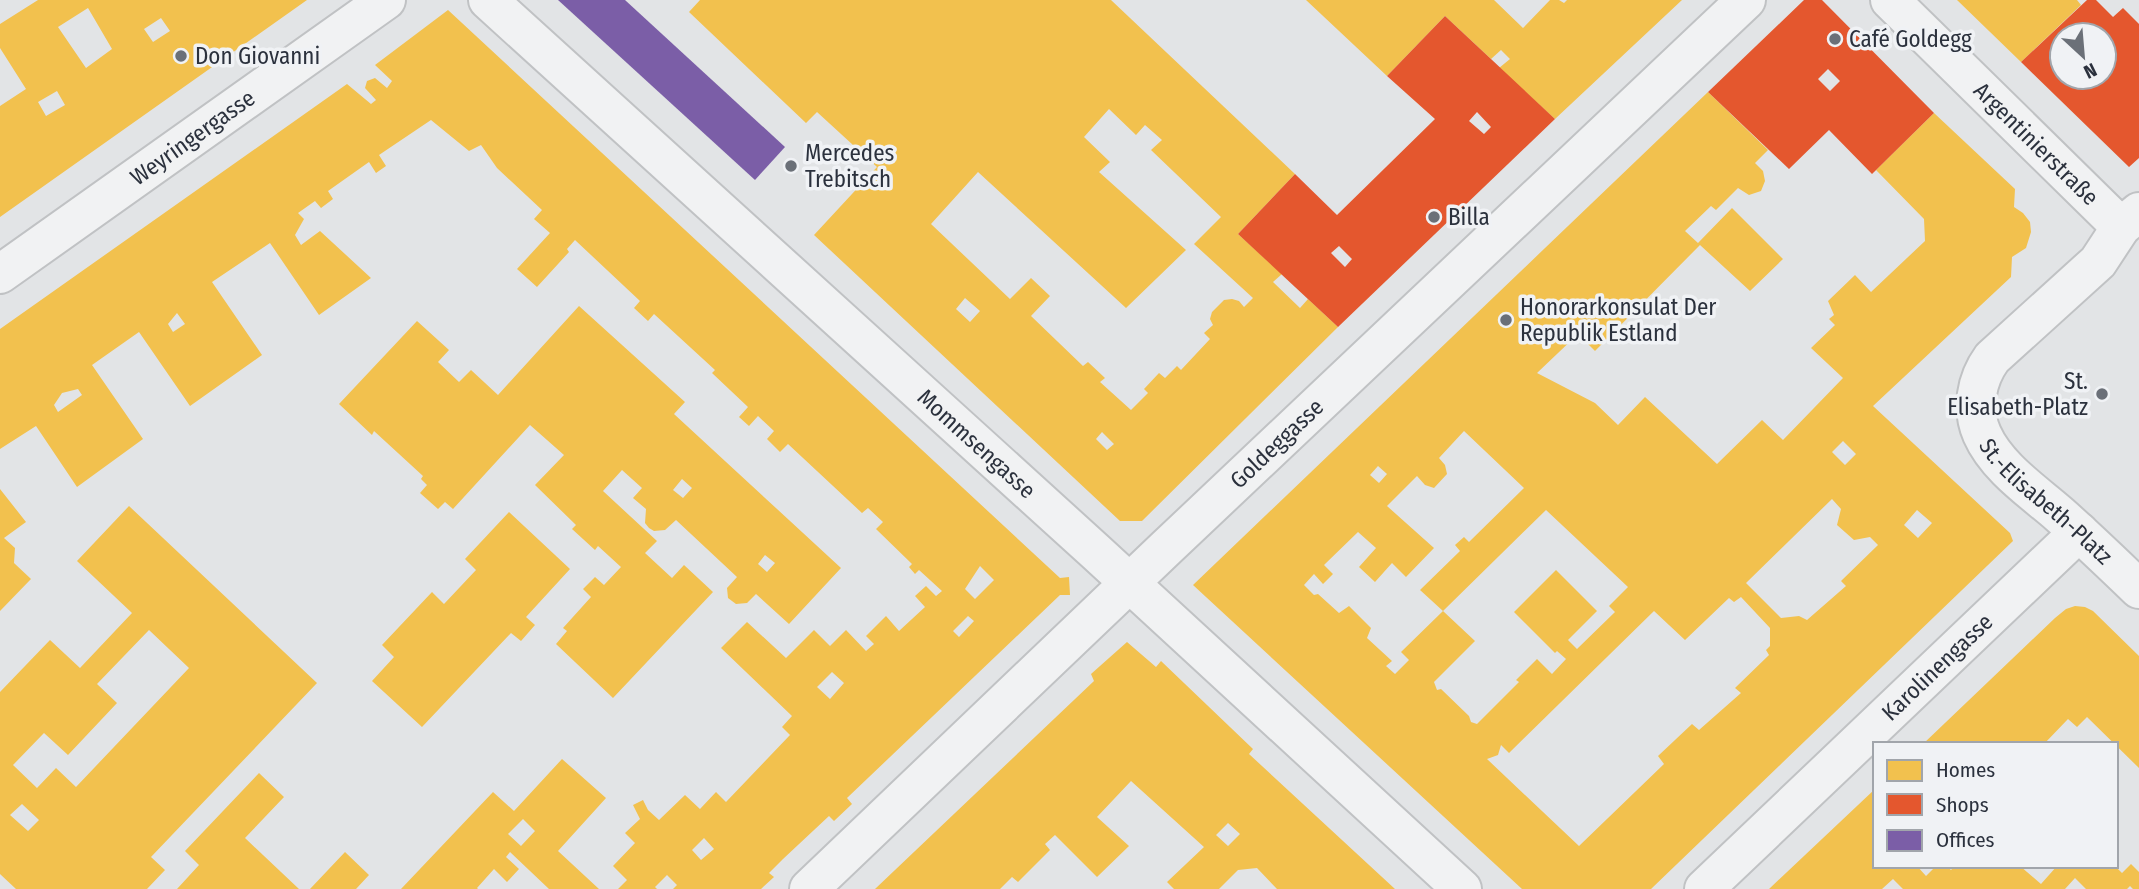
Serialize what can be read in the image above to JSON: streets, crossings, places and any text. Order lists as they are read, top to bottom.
{
  "streets": {
    "street": [
      "Weyringergasse",
      "Argentinierstraße",
      "Mommsengasse",
      "Goldeggasse",
      "St.-Elisabeth-Platz",
      "Karolinengasse"
    ]
  },
  "crossings": [
    ["Argentinierstraße", "St.-Elisabeth-Platz"],
    ["Mommsengasse", "Goldeggasse"],
    ["St.-Elisabeth-Platz", "Karolinengasse"]
  ],
  "places": [
    "Café Goldegg",
    "Don Giovanni",
    "Mercedes Trebitsch",
    "Billa",
    "Honorarkonsulat Der Republik Estland",
    "St. Elisabeth-Platz"
  ],
  "legend": ["Homes", "Shops", "Offices"],
  "north": "bottom right"
}
